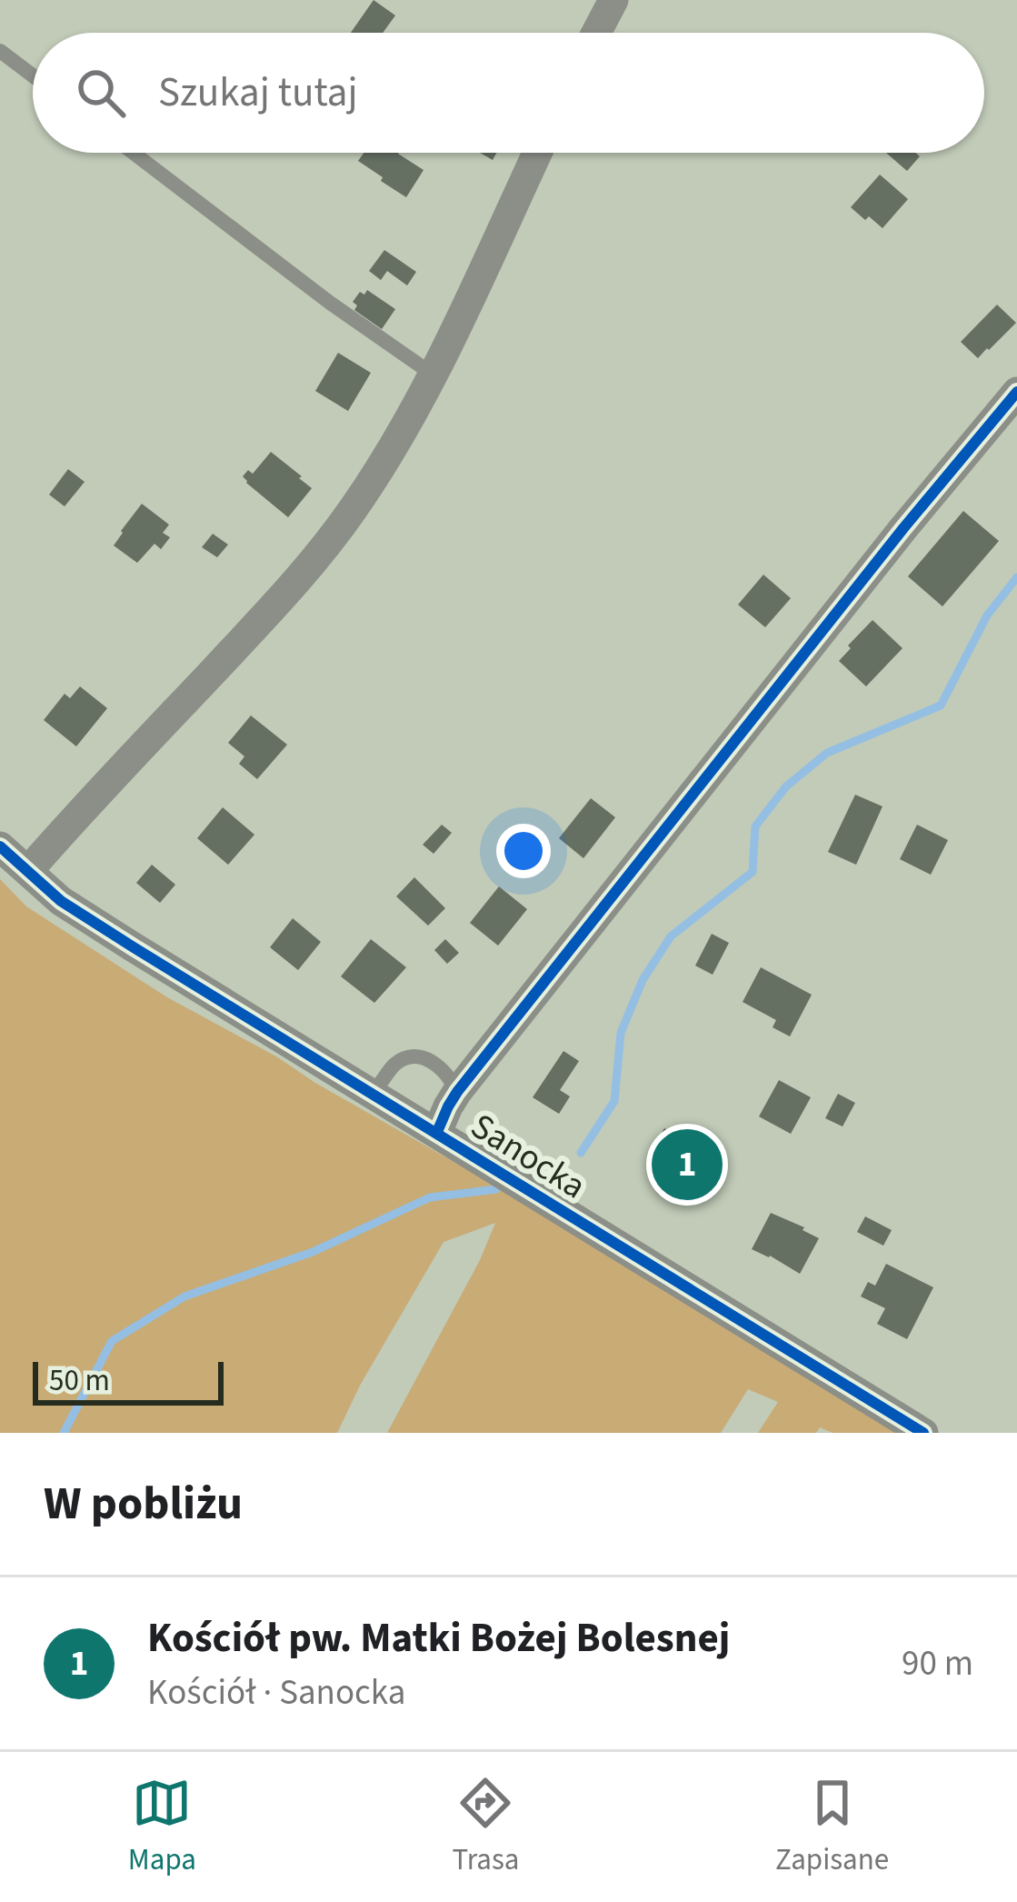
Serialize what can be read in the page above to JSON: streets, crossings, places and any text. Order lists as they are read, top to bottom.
{
  "streets": {
    "street": ["Sanocka"]
  },
  "scale_bar": "50 m",
  "page": {
    "search": "Szukaj tutaj",
    "pins": "1",
    "scale": "50 m",
    "heading": "W pobliżu",
    "list": [
      {
        "mark": "1",
        "name": "Kościół pw. Matki Bożej Bolesnej",
        "note": "Kościół · Sanocka",
        "value": "90 m"
      }
    ],
    "nav": ["Mapa", "Trasa", "Zapisane"]
  }
}
